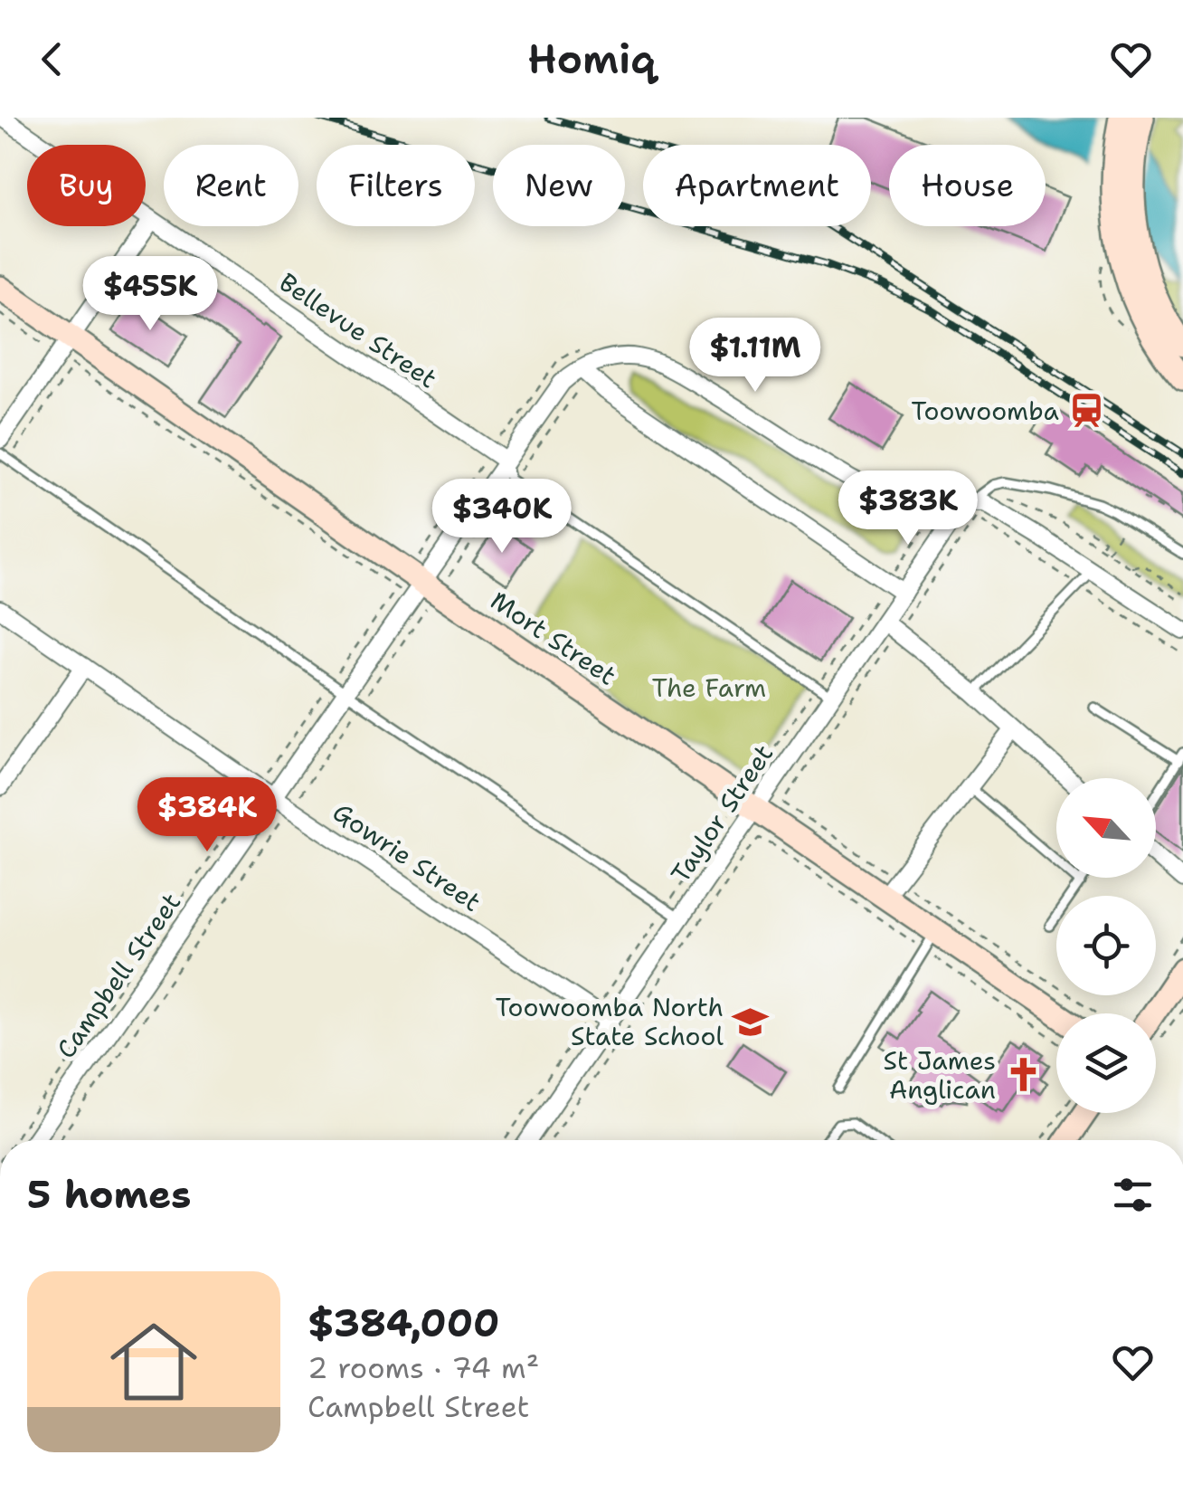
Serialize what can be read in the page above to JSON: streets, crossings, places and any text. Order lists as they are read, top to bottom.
{
  "streets": {
    "street": [
      "Bellevue Street",
      "Mort Street",
      "Taylor Street",
      "Gowrie Street",
      "Campbell Street"
    ]
  },
  "crossings": [
    ["Bellevue Street", "Campbell Street"],
    ["Mort Street", "Taylor Street"],
    ["Mort Street", "Campbell Street"],
    ["Taylor Street", "Gowrie Street"],
    ["Gowrie Street", "Campbell Street"]
  ],
  "parks": ["The Farm"],
  "places": {
    "station": ["Toowoomba"],
    "school or university": ["Toowoomba North State School"],
    "church": ["St James Anglican"]
  },
  "north": "top left",
  "page": {
    "header": "Homiq",
    "chip": [
      "Buy",
      "Rent",
      "Filters",
      "New",
      "Apartment",
      "House"
    ],
    "price": [
      "$455K",
      "$1.11M",
      "$383K",
      "$340K",
      "$384K"
    ],
    "heading": "5 homes",
    "list": [
      {
        "name": "$384,000",
        "note": "2 rooms · 74 m² · Campbell Street"
      }
    ]
  }
}
